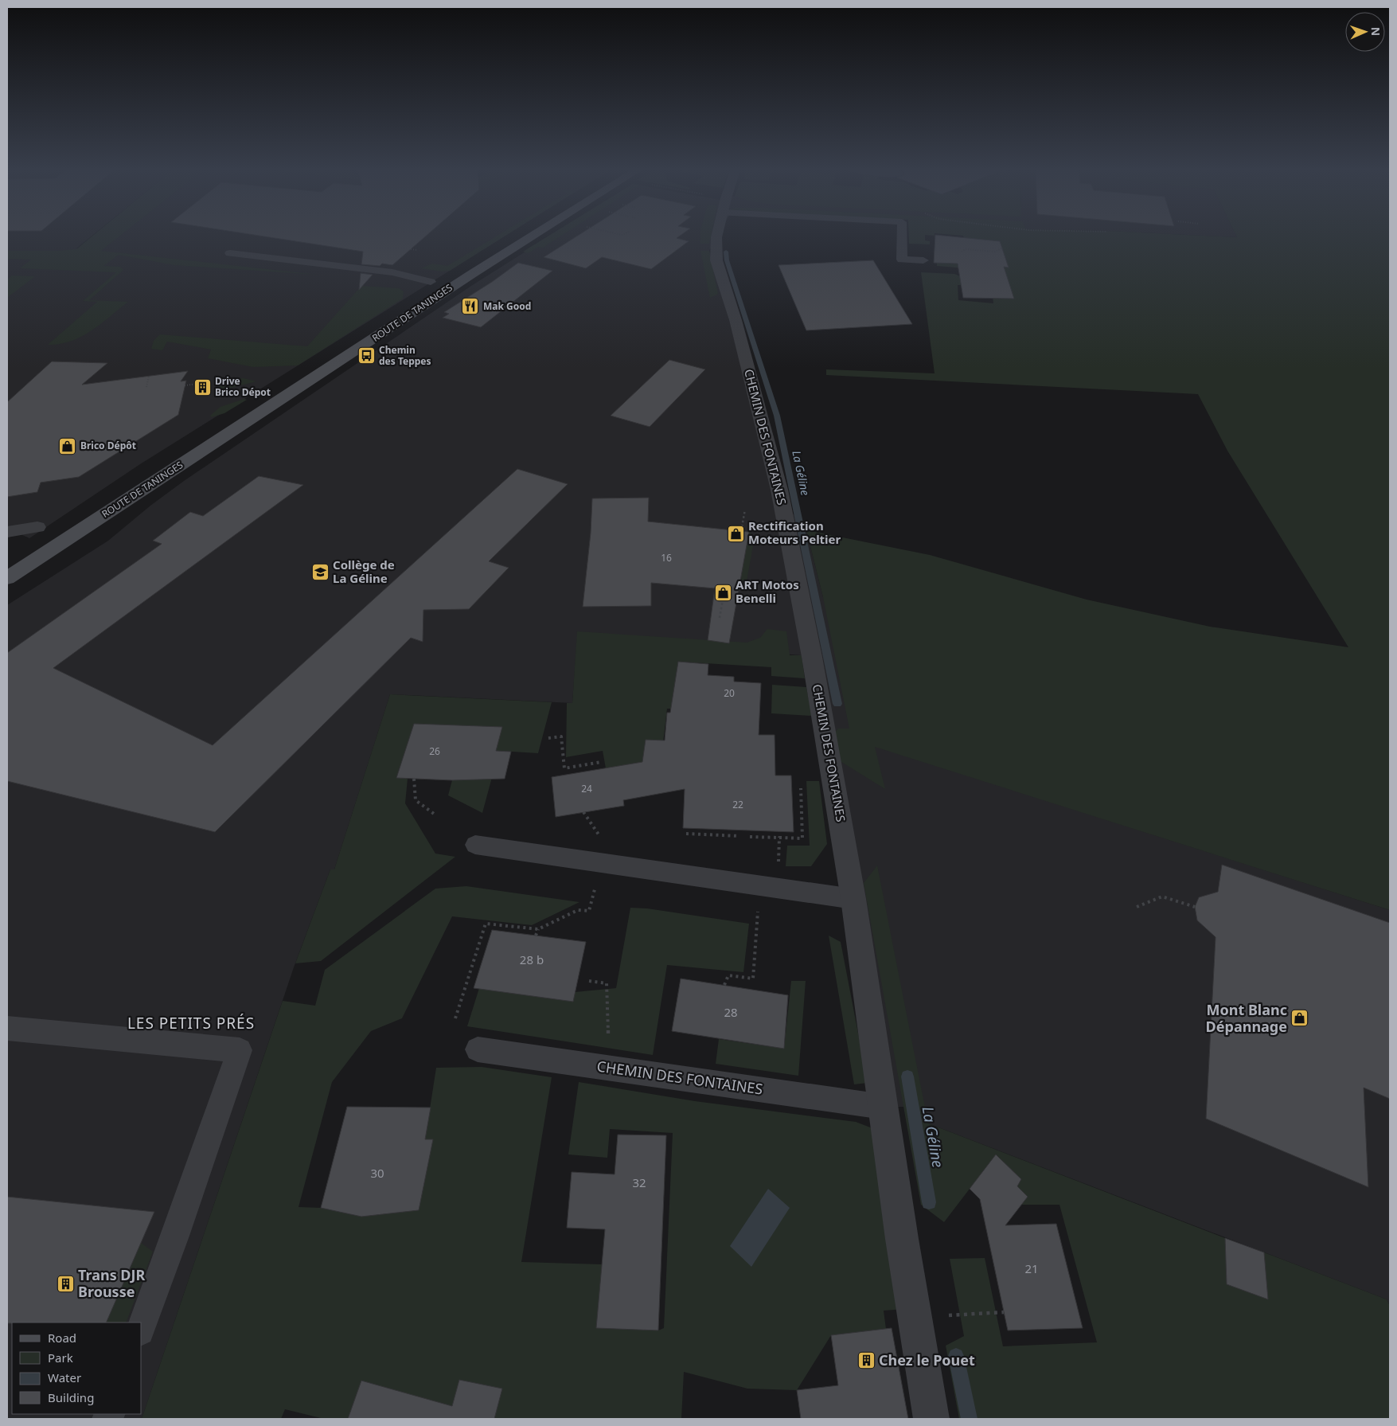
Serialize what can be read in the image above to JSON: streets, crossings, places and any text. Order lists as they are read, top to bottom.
{
  "streets": {
    "main road": ["ROUTE DE TANINGES"],
    "street": ["CHEMIN DES FONTAINES"]
  },
  "districts": ["LES PETITS PRÉS"],
  "water": ["La Géline"],
  "places": {
    "restaurant": ["Mak Good"],
    "bus stop": ["Chemin des Teppes"],
    "building": ["Drive Brico Dépot", "Trans DJR Brousse", "Chez le Pouet"],
    "shop": [
      "Brico Dépôt",
      "Rectification Moteurs Peltier",
      "ART Motos Benelli",
      "Mont Blanc Dépannage"
    ],
    "school or university": ["Collège de La Géline"]
  },
  "house_numbers": [
    "16",
    "20",
    "26",
    "24",
    "22",
    "28 b",
    "28",
    "30",
    "32",
    "21"
  ],
  "legend": [
    "Road",
    "Park",
    "Water",
    "Building"
  ],
  "north": "right"
}
